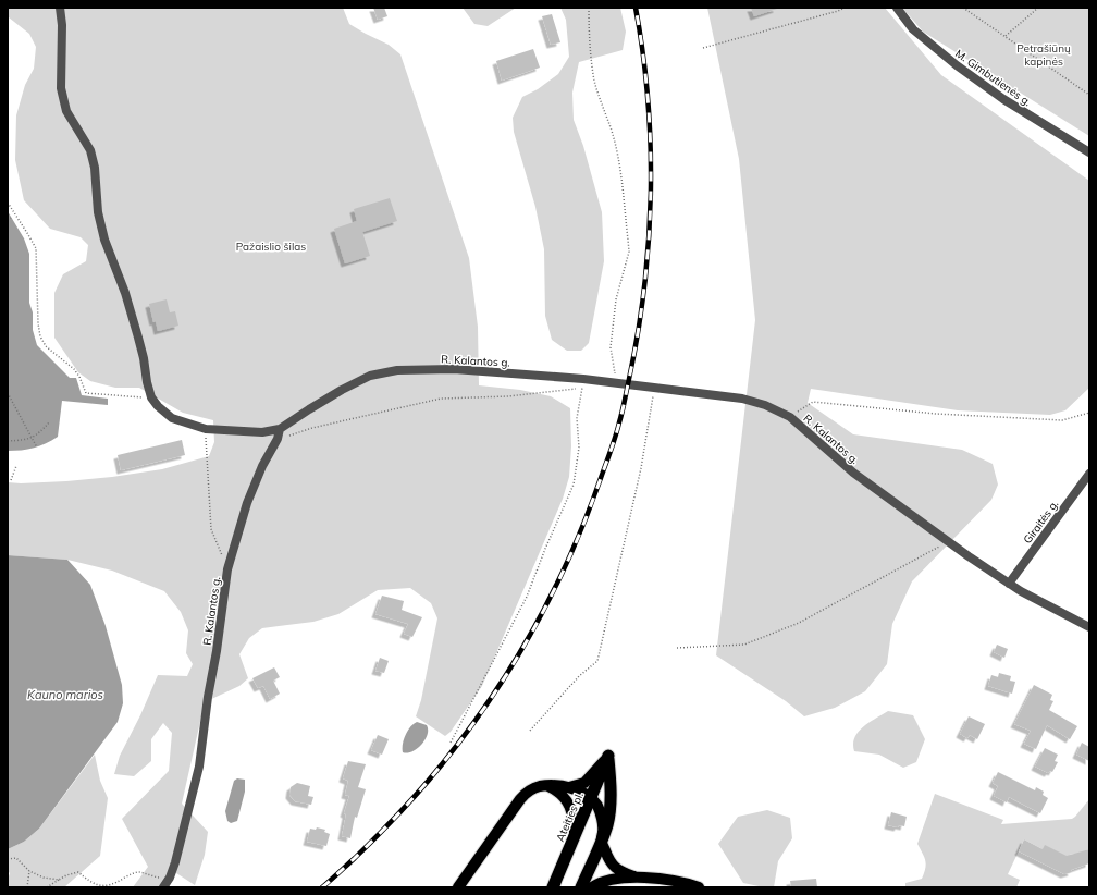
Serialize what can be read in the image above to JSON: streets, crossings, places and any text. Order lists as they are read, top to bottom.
{
  "streets": {
    "highway": ["Ateities pl."],
    "street": ["M. Gimbutienės g.", "R. Kalantos g.", "Giraitės g."]
  },
  "crossings": [
    ["R. Kalantos g.", "Giraitės g."]
  ],
  "water": ["Kauno marios"],
  "parks": ["Petrašiūnų kapinės", "Pažaislio šilas"]
}
